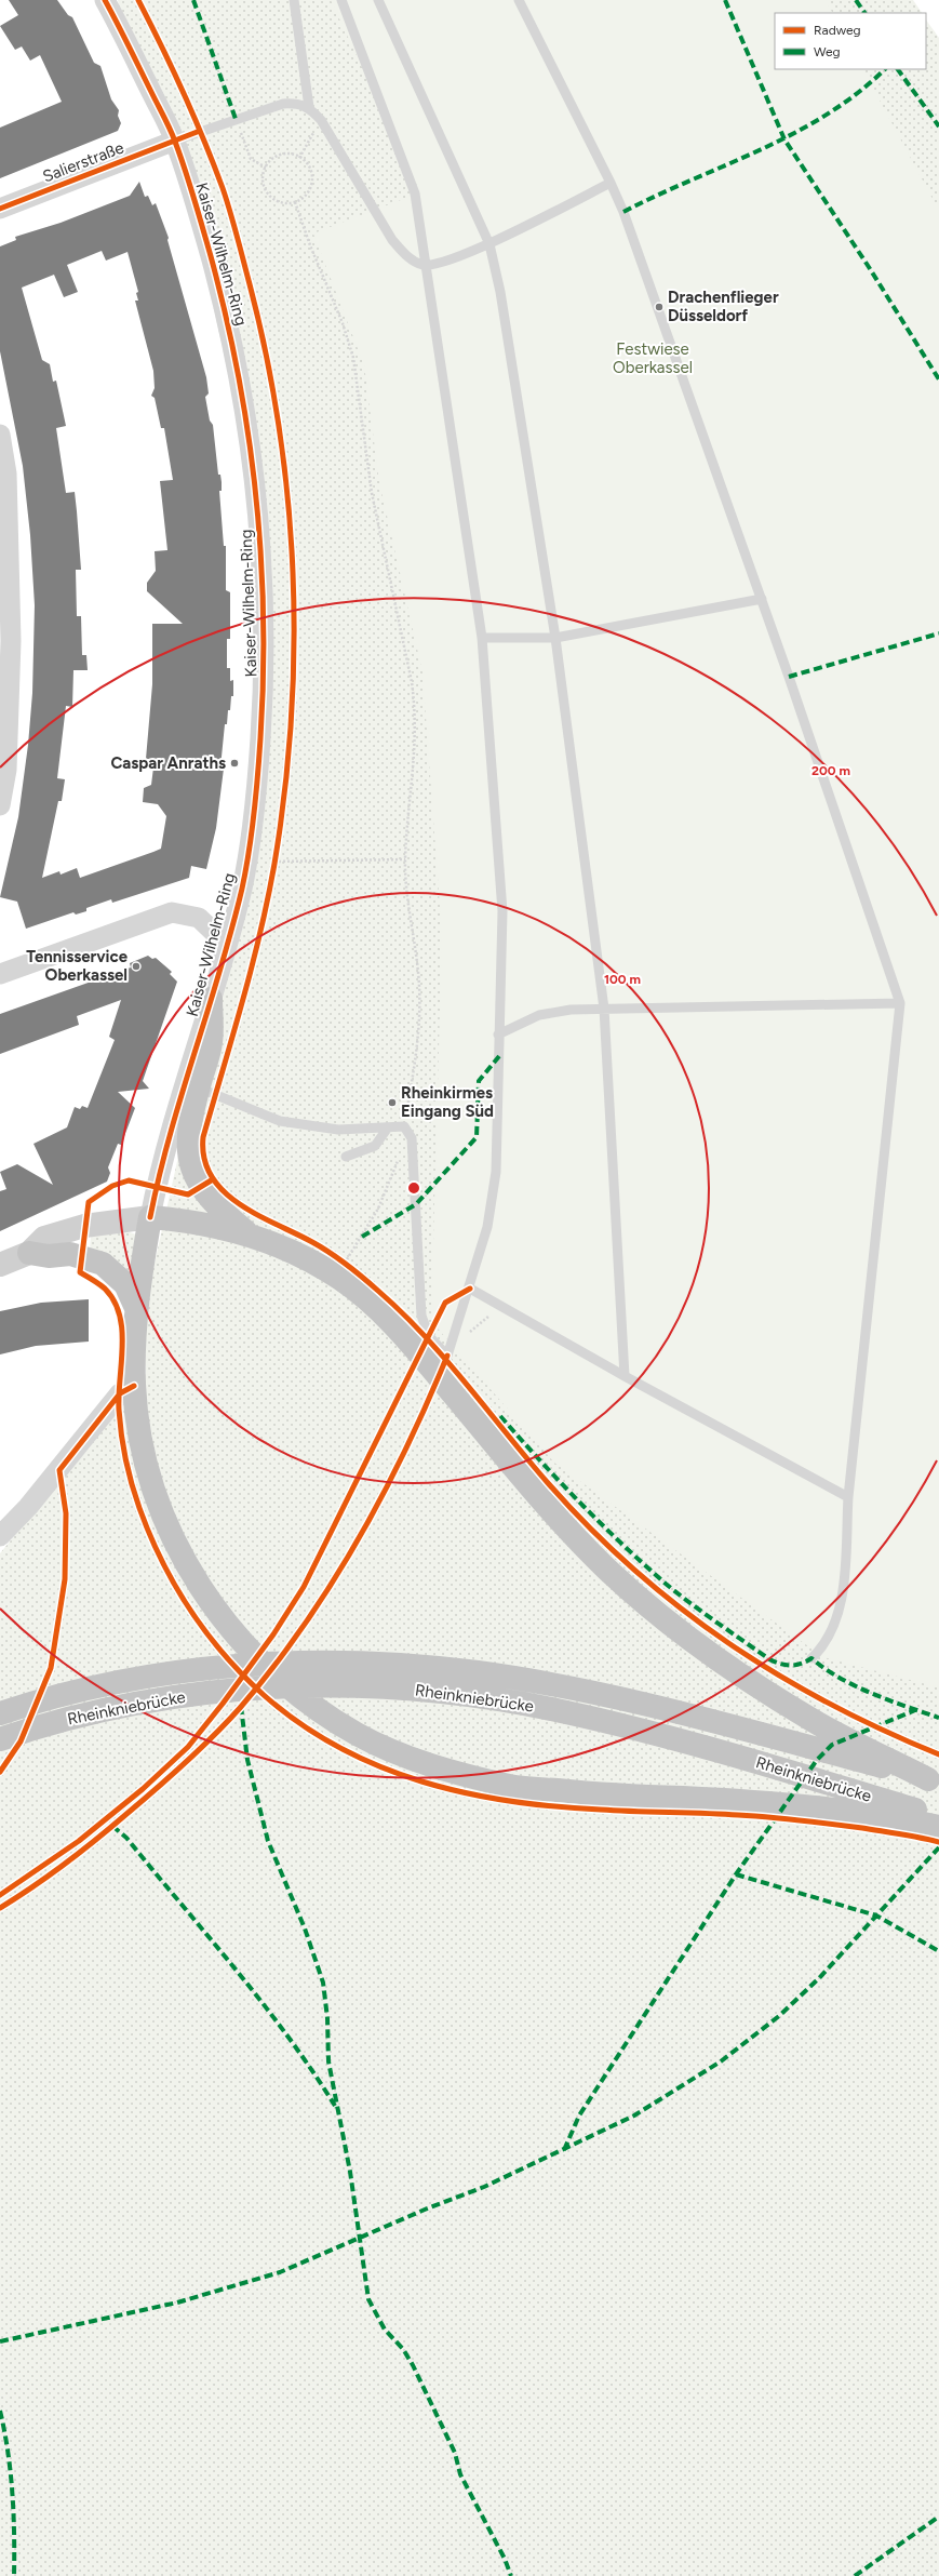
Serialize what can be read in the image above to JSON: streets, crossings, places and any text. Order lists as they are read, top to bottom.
{
  "streets": {
    "highway": ["Rheinkniebrücke"],
    "street": ["Salierstraße", "Kaiser-Wilhelm-Ring"]
  },
  "crossings": [
    ["Salierstraße", "Kaiser-Wilhelm-Ring"]
  ],
  "parks": ["Festwiese Oberkassel"],
  "places": [
    "Drachenflieger Düsseldorf",
    "Caspar Anraths",
    "Tennisservice Oberkassel",
    "Rheinkirmes Eingang Süd"
  ],
  "legend": ["Radweg", "Weg"],
  "rings": ["200 m", "100 m"]
}
